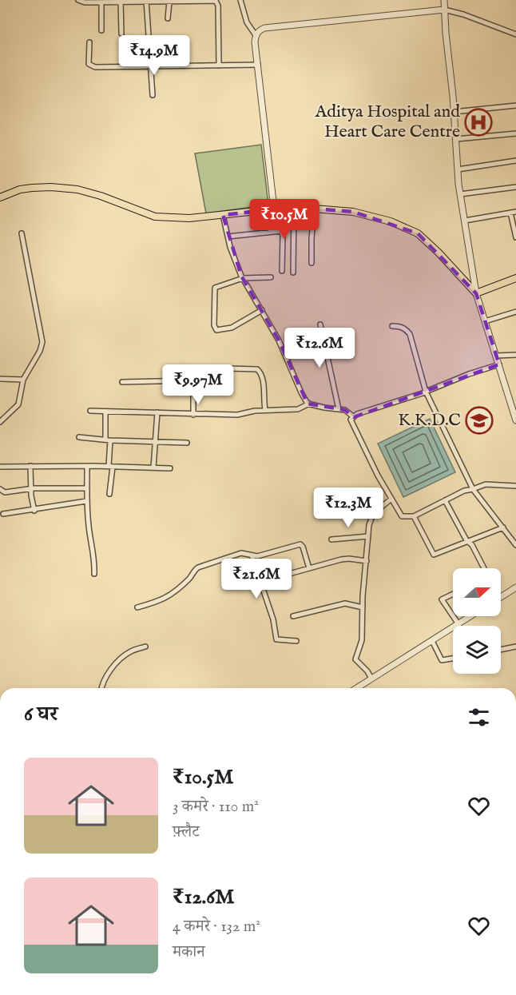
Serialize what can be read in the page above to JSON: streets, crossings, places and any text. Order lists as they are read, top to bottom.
{
  "places": {
    "hospital": ["Aditya Hospital and Heart Care Centre"],
    "school or university": ["K.K.D.C"]
  },
  "north": "right",
  "page": {
    "price": [
      "₹14.9M",
      "₹10.5M",
      "₹12.6M",
      "₹9.97M",
      "₹12.3M",
      "₹21.6M"
    ],
    "heading": "6 घर",
    "list": [
      {
        "name": "₹10.5M",
        "note": "3 कमरे · 110 m² · फ़्लैट"
      },
      {
        "name": "₹12.6M",
        "note": "4 कमरे · 132 m² · मकान"
      }
    ]
  }
}
